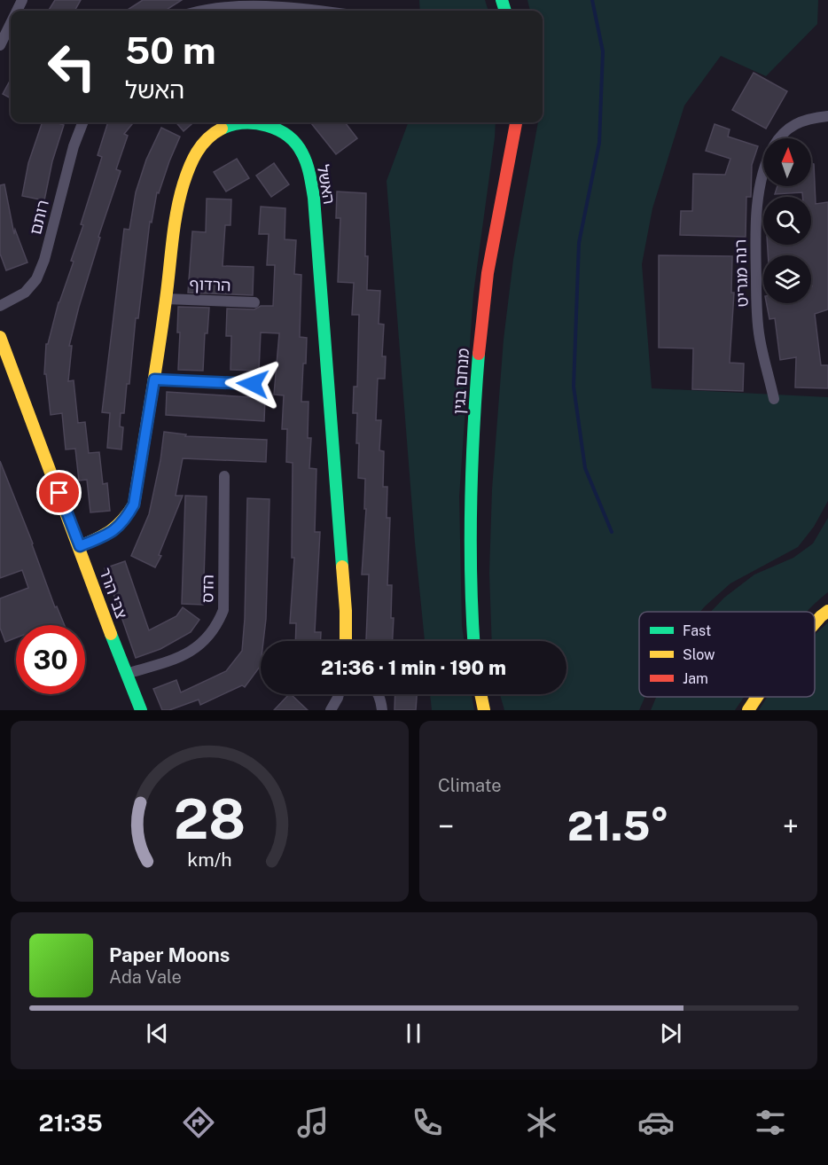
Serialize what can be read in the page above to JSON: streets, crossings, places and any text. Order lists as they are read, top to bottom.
{
  "streets": {
    "street": [
      "האשל",
      "רותם",
      "רנה מגריט",
      "הרדוף",
      "מנחם בגין",
      "הדס",
      "צבי הרר"
    ]
  },
  "crossings": [
    ["האשל", "הרדוף"],
    ["האשל", "צבי הרר"],
    ["הדס", "צבי הרר"]
  ],
  "legend": ["Fast", "Slow", "Jam"],
  "north": "top",
  "page": {
    "turn": ["50 m", "האשל"],
    "limit": "30",
    "trip": "21:36 · 1 min · 190 m",
    "tile": "Climate",
    "heat": ["−", "21.5°", "+"],
    "song": ["Paper Moons", "Ada Vale"],
    "tabs": "21:35",
    "gauge": ["28", "km/h"]
  }
}
